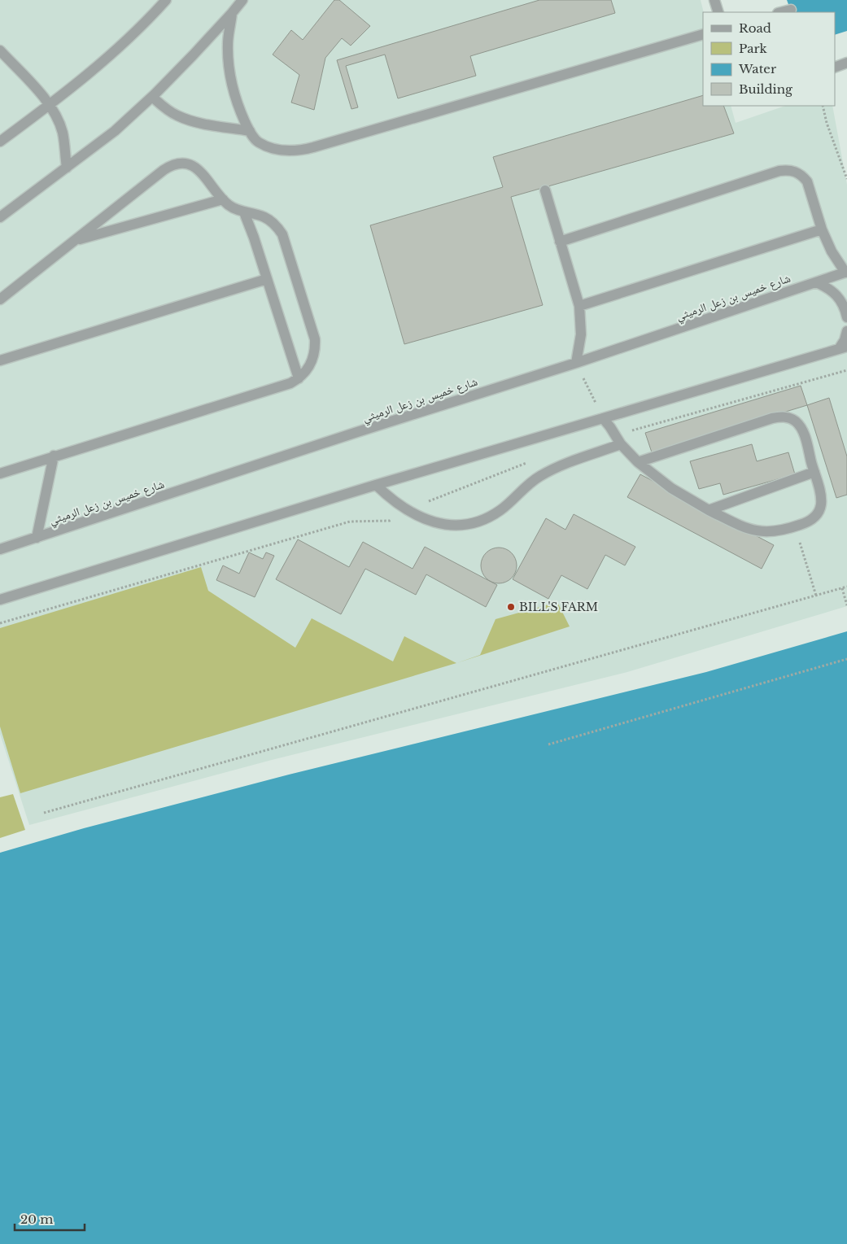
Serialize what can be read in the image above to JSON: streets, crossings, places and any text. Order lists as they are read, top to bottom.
{
  "streets": {
    "street": ["شارع خميس بن زعل الرميثي"]
  },
  "places": ["BILL'S FARM"],
  "legend": [
    "Road",
    "Park",
    "Water",
    "Building"
  ],
  "scale_bar": "20 m"
}
